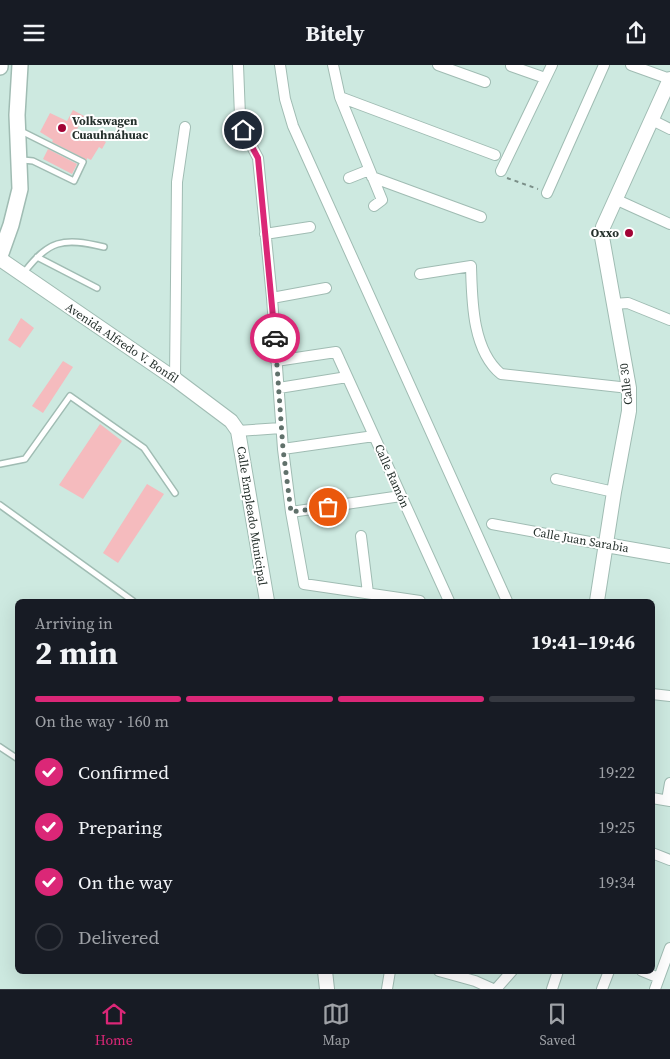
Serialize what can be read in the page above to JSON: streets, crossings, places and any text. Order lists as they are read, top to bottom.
{
  "streets": {
    "street": [
      "Avenida Alfredo V. Bonfil",
      "Calle 30",
      "Calle Ramón",
      "Calle Empleado Municipal",
      "Calle Juan Sarabia"
    ]
  },
  "crossings": [
    ["Avenida Alfredo V. Bonfil", "Calle Empleado Municipal"],
    ["Calle 30", "Calle Juan Sarabia"]
  ],
  "places": ["Volkswagen Cuauhnáhuac", "Oxxo"],
  "page": {
    "header": "Bitely",
    "heading": ["2 min", "Arriving in", "19:41–19:46"],
    "bar": "On the way · 160 m",
    "list": [
      ["Confirmed", "19:22"],
      ["Preparing", "19:25"],
      ["On the way", "19:34"],
      "Delivered"
    ],
    "tabs": ["Home", "Map", "Saved"]
  }
}
